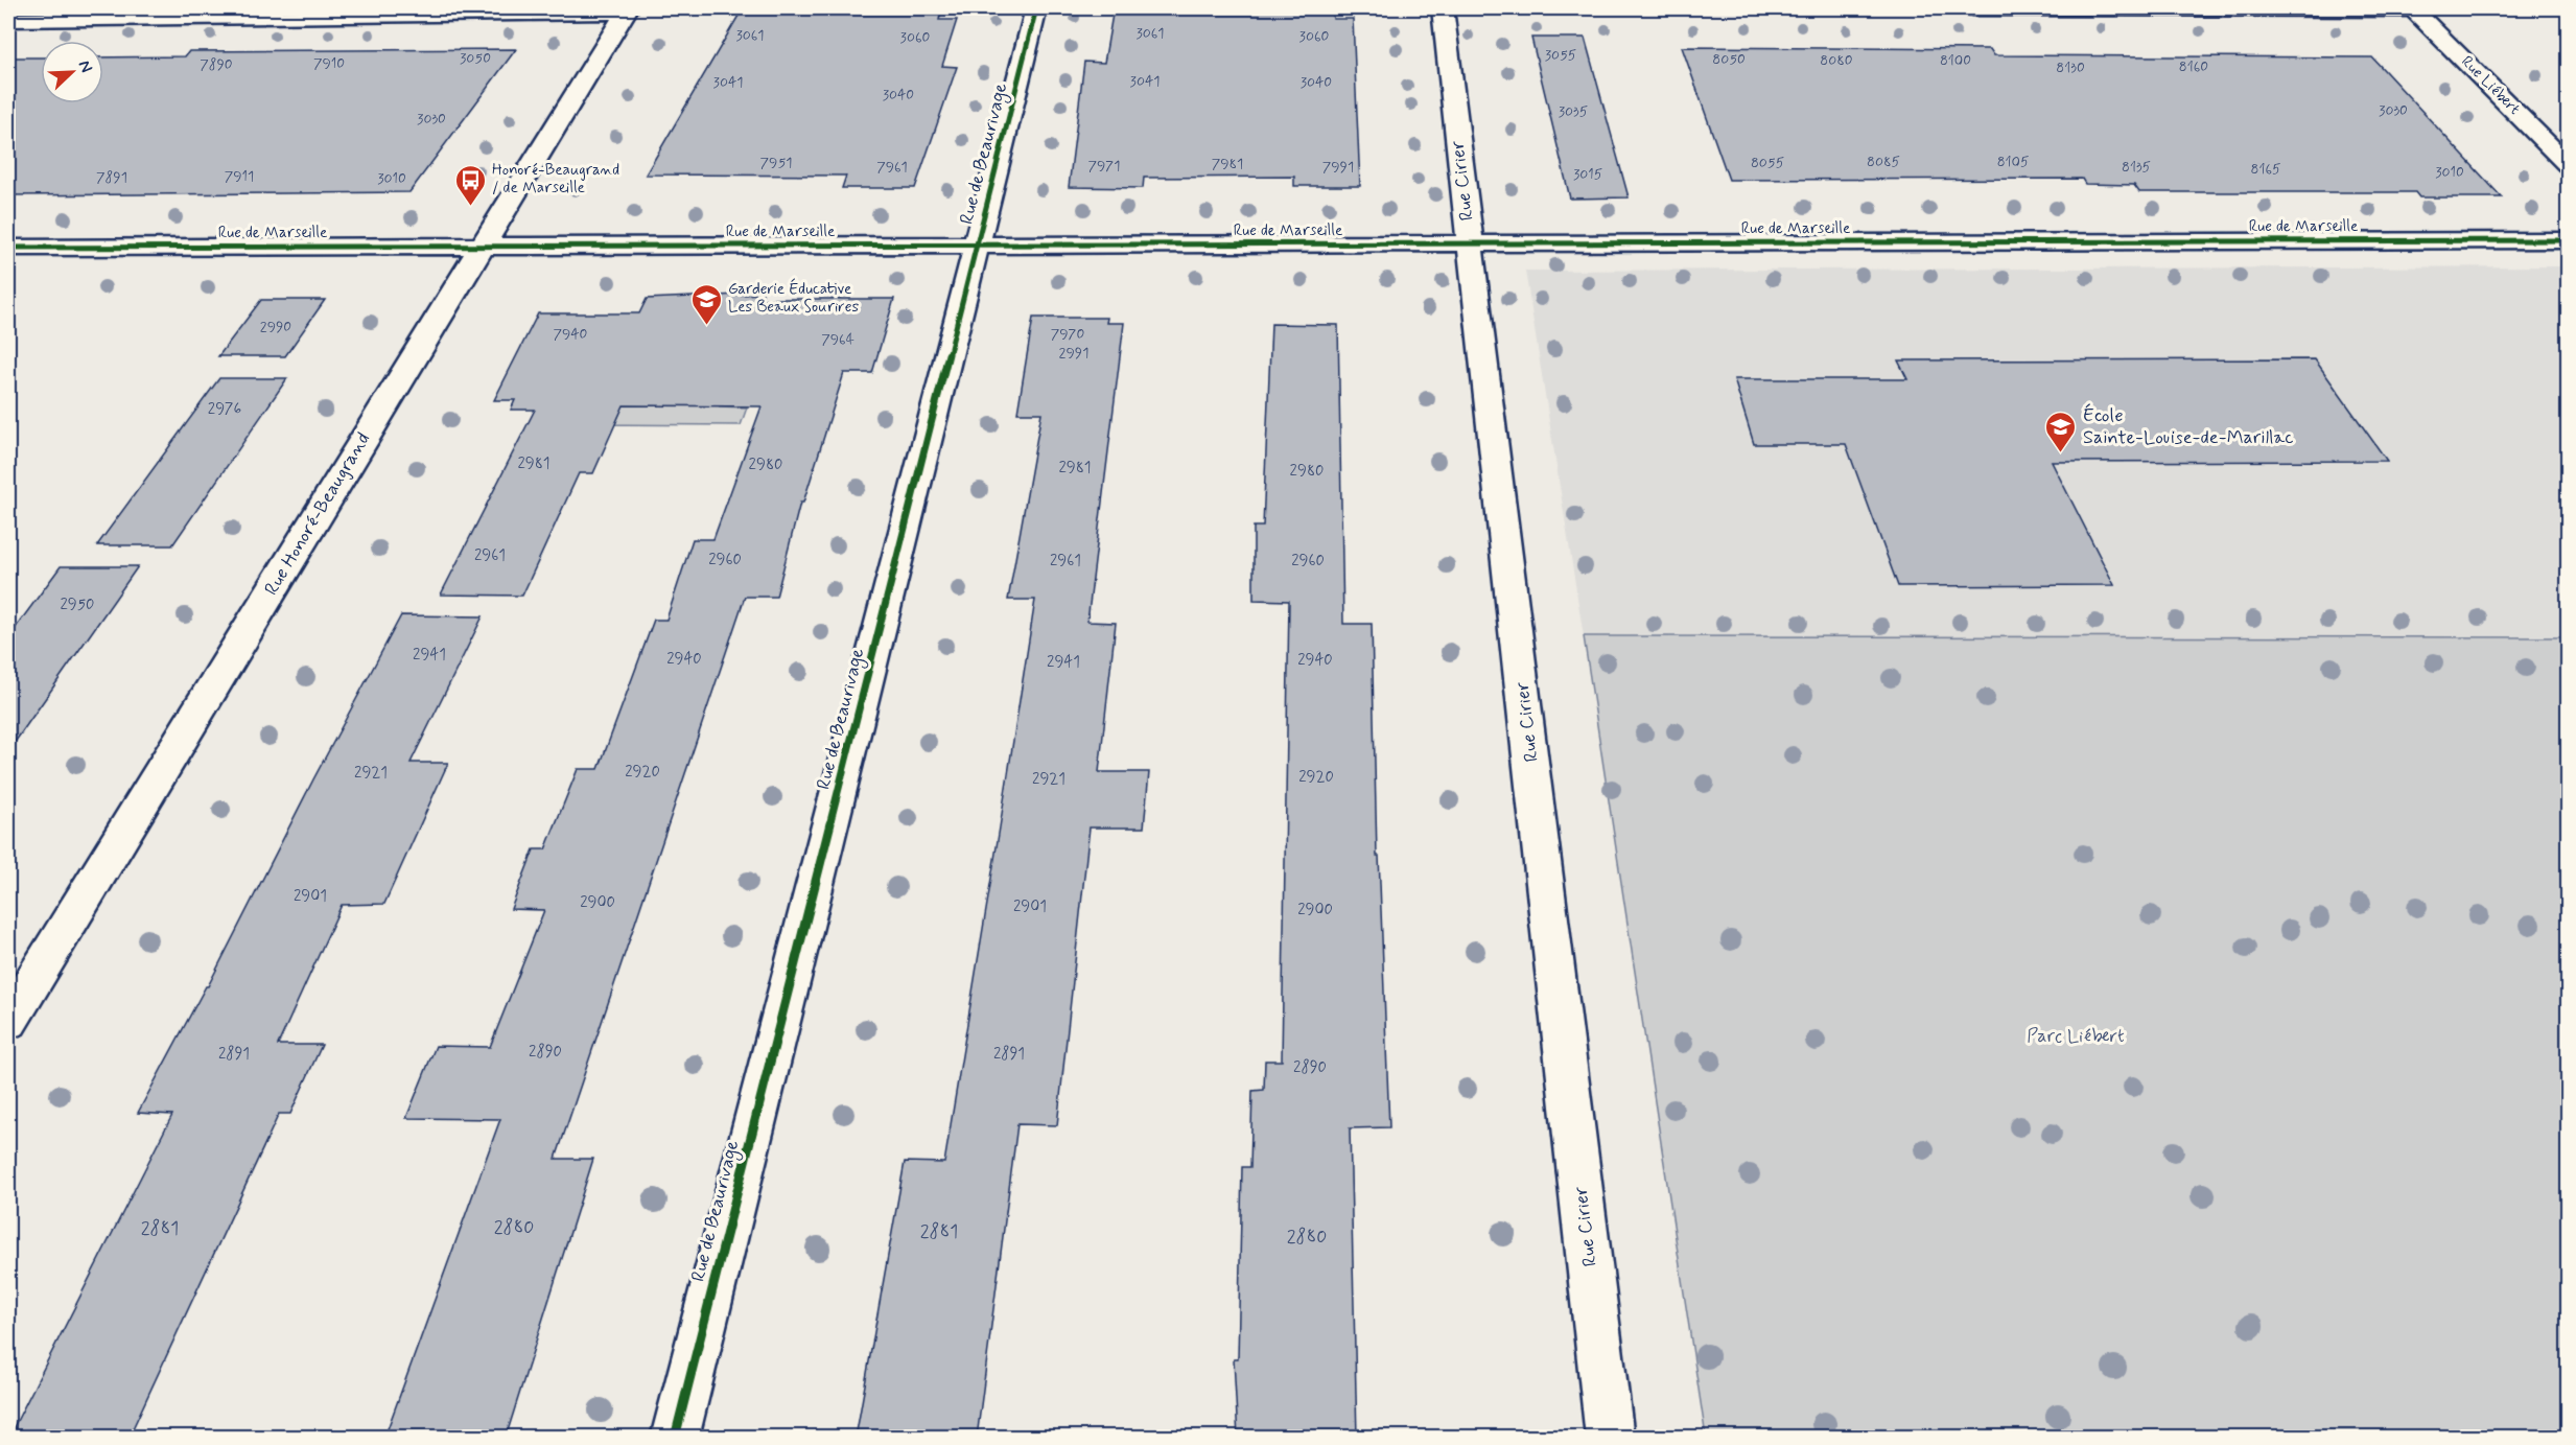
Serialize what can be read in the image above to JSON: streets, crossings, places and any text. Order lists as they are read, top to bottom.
{
  "streets": {
    "street": [
      "Rue Liébert",
      "Rue de Beaurivage",
      "Rue Cirier",
      "Rue de Marseille",
      "Rue Honoré-Beaugrand"
    ]
  },
  "crossings": [
    ["Rue de Beaurivage", "Rue de Marseille"],
    ["Rue Cirier", "Rue de Marseille"],
    ["Rue de Marseille", "Rue Honoré-Beaugrand"]
  ],
  "parks": ["Parc Liébert"],
  "places": {
    "bus stop": ["Honoré-Beaugrand / de Marseille"],
    "school or university": ["Garderie Éducative Les Beaux Sourires", "École Sainte-Louise-de-Marillac"]
  },
  "house_numbers": [
    "3061",
    "3061",
    "3060",
    "3060",
    "3055",
    "3050",
    "8050",
    "8080",
    "8100",
    "7910",
    "7890",
    "8160",
    "8130",
    "3041",
    "3041",
    "3040",
    "3040",
    "3030",
    "3035",
    "3030",
    "8085",
    "8105",
    "7951",
    "8055",
    "7981",
    "7971",
    "7961",
    "7991",
    "8135",
    "8165",
    "3010",
    "3015",
    "7911",
    "7891",
    "3010",
    "2990",
    "7940",
    "7970",
    "7964",
    "2991",
    "2976",
    "2981",
    "2980",
    "2981",
    "2980",
    "2961",
    "2960",
    "2961",
    "2960",
    "2950",
    "2941",
    "2940",
    "2940",
    "2941",
    "2920",
    "2921",
    "2920",
    "2921",
    "2901",
    "2900",
    "2901",
    "2900",
    "2890",
    "2891",
    "2891",
    "2890",
    "2880",
    "2881",
    "2881",
    "2880"
  ],
  "north": "top right"
}
